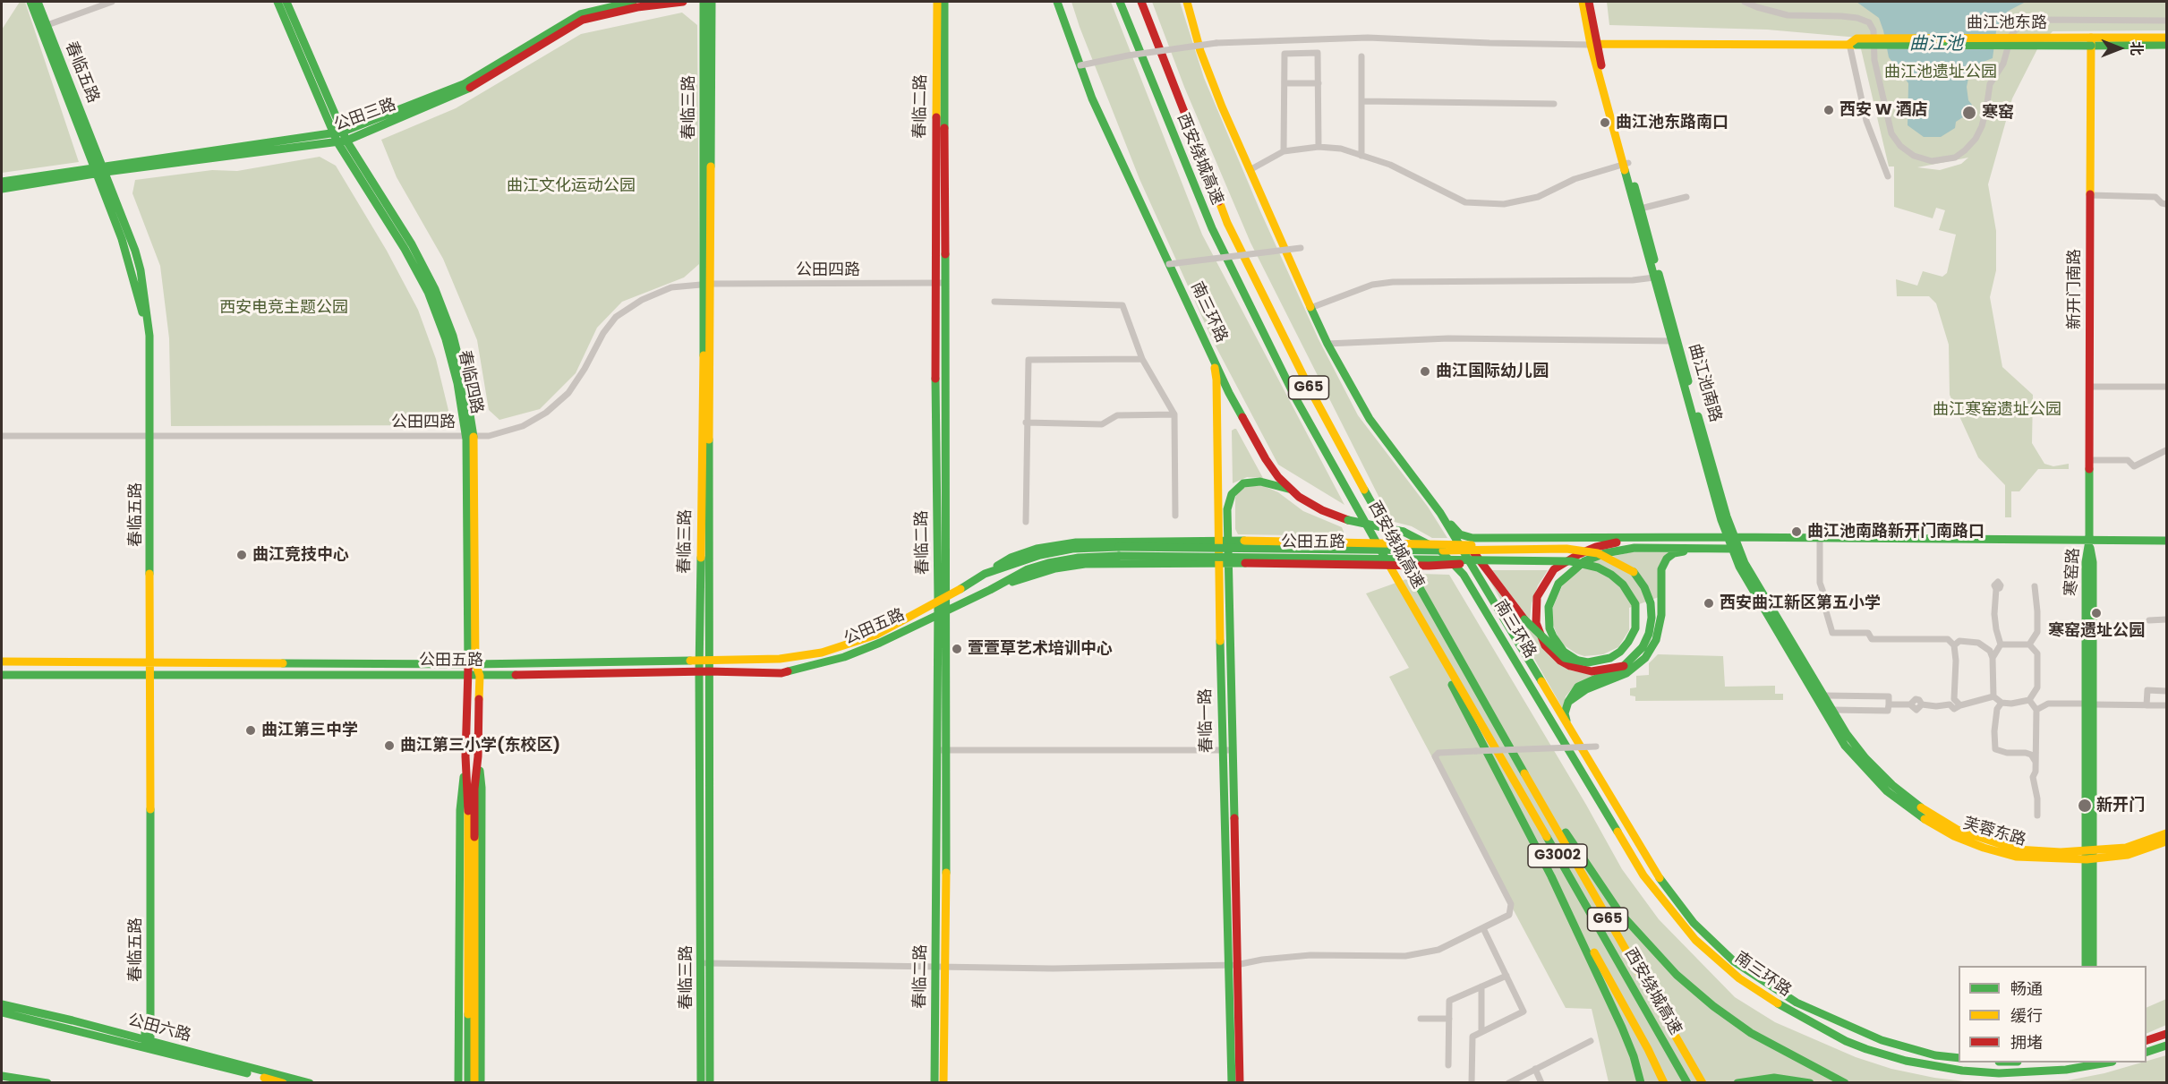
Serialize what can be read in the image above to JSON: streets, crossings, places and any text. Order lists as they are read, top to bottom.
{
  "streets": {
    "main road": [
      "曲江池东路",
      "春临五路",
      "春临二路",
      "春临三路",
      "公田三路",
      "西安绕城高速",
      "新开门南路",
      "南三环路",
      "春临四路",
      "曲江池南路",
      "G65",
      "公田五路",
      "寒窑路",
      "春临一路",
      "芙蓉东路",
      "G3002",
      "公田六路"
    ],
    "street": ["公田四路"]
  },
  "crossings": [
    ["曲江池东路", "新开门南路"],
    ["曲江池东路", "曲江池南路"],
    ["春临五路", "公田三路"],
    ["春临五路", "公田四路"],
    ["春临五路", "公田五路"],
    ["春临五路", "公田六路"],
    ["春临二路", "公田四路"],
    ["春临二路", "公田五路"],
    ["春临三路", "公田四路"],
    ["春临三路", "公田五路"],
    ["公田三路", "春临四路"],
    ["西安绕城高速", "G65"],
    ["公田四路", "春临四路"],
    ["新开门南路", "寒窑路"],
    ["南三环路", "春临一路"],
    ["春临四路", "公田五路"],
    ["曲江池南路", "芙蓉东路"],
    ["寒窑路", "芙蓉东路"]
  ],
  "water": ["曲江池"],
  "parks": [
    "曲江池遗址公园",
    "曲江文化运动公园",
    "西安电竞主题公园",
    "曲江寒窑遗址公园"
  ],
  "places": [
    "西安 W 酒店",
    "寒窑",
    "曲江池东路南口",
    "曲江国际幼儿园",
    "曲江池南路新开门南路口",
    "曲江竞技中心",
    "西安曲江新区第五小学",
    "寒窑遗址公园",
    "萱萱草艺术培训中心",
    "曲江第三中学",
    "曲江第三小学(东校区)",
    "新开门"
  ],
  "legend": ["畅通", "缓行", "拥堵"],
  "north": "right"
}
